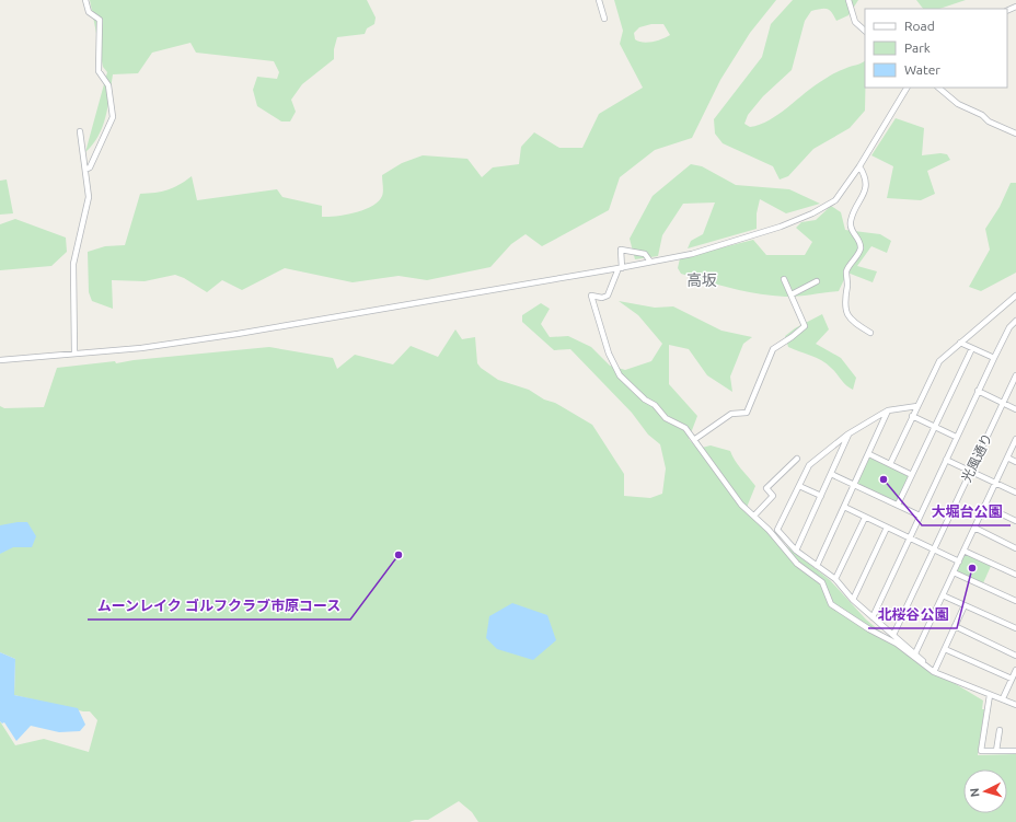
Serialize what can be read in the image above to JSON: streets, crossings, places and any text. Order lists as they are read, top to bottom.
{
  "streets": {
    "street": ["光風通り"]
  },
  "districts": ["高坂"],
  "places": ["大堀台公園", "ムーンレイク ゴルフクラブ市原コース", "北桜谷公園"],
  "legend": ["Road", "Park", "Water"],
  "north": "left"
}
